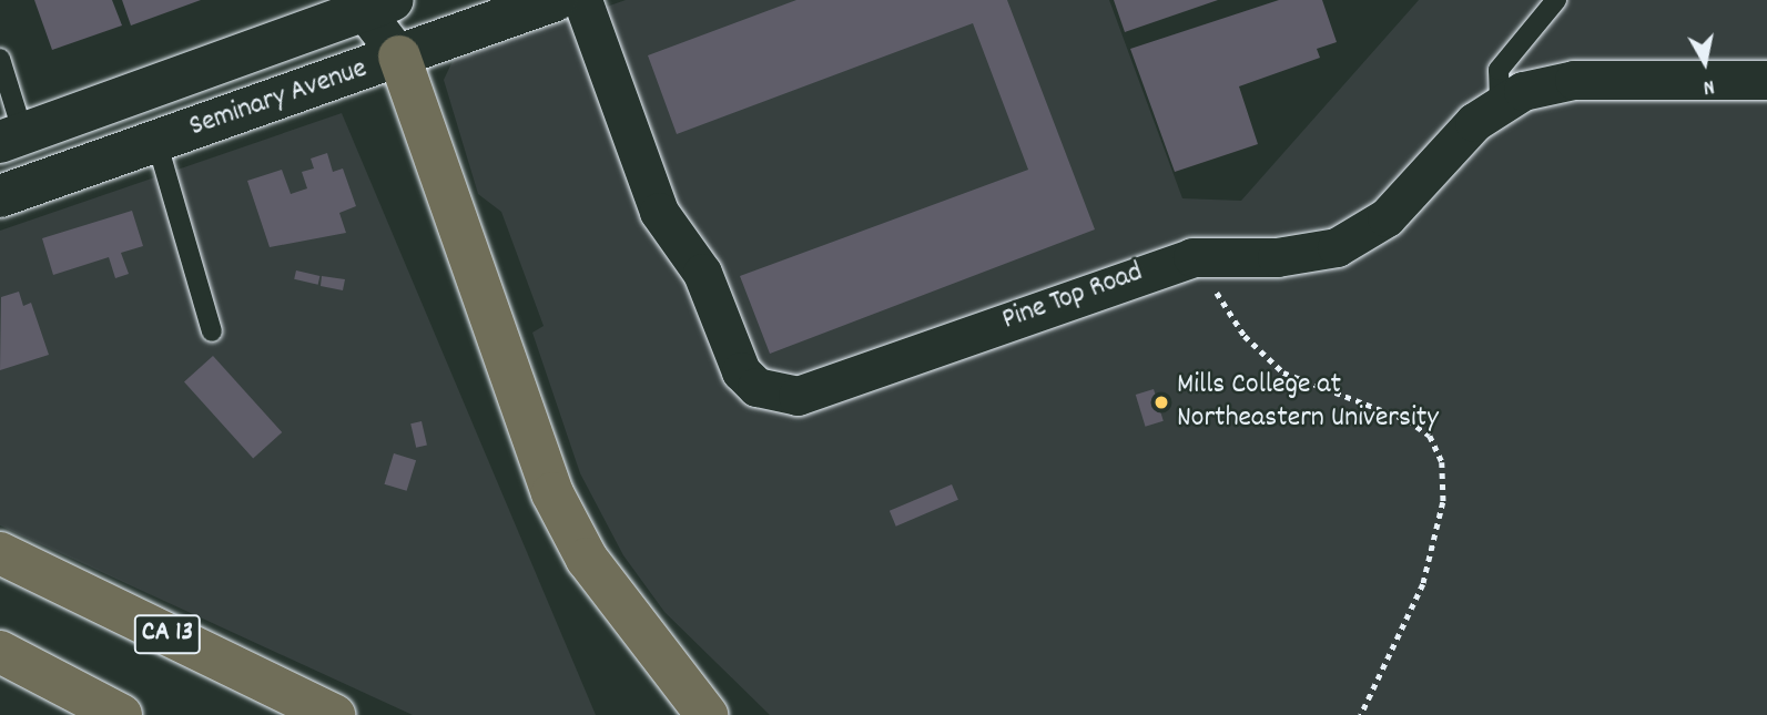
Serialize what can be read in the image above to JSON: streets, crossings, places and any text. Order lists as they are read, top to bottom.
{
  "streets": {
    "highway": ["CA 13"],
    "street": ["Seminary Avenue", "Pine Top Road"]
  },
  "places": ["Mills College at Northeastern University"],
  "north": "bottom"
}
